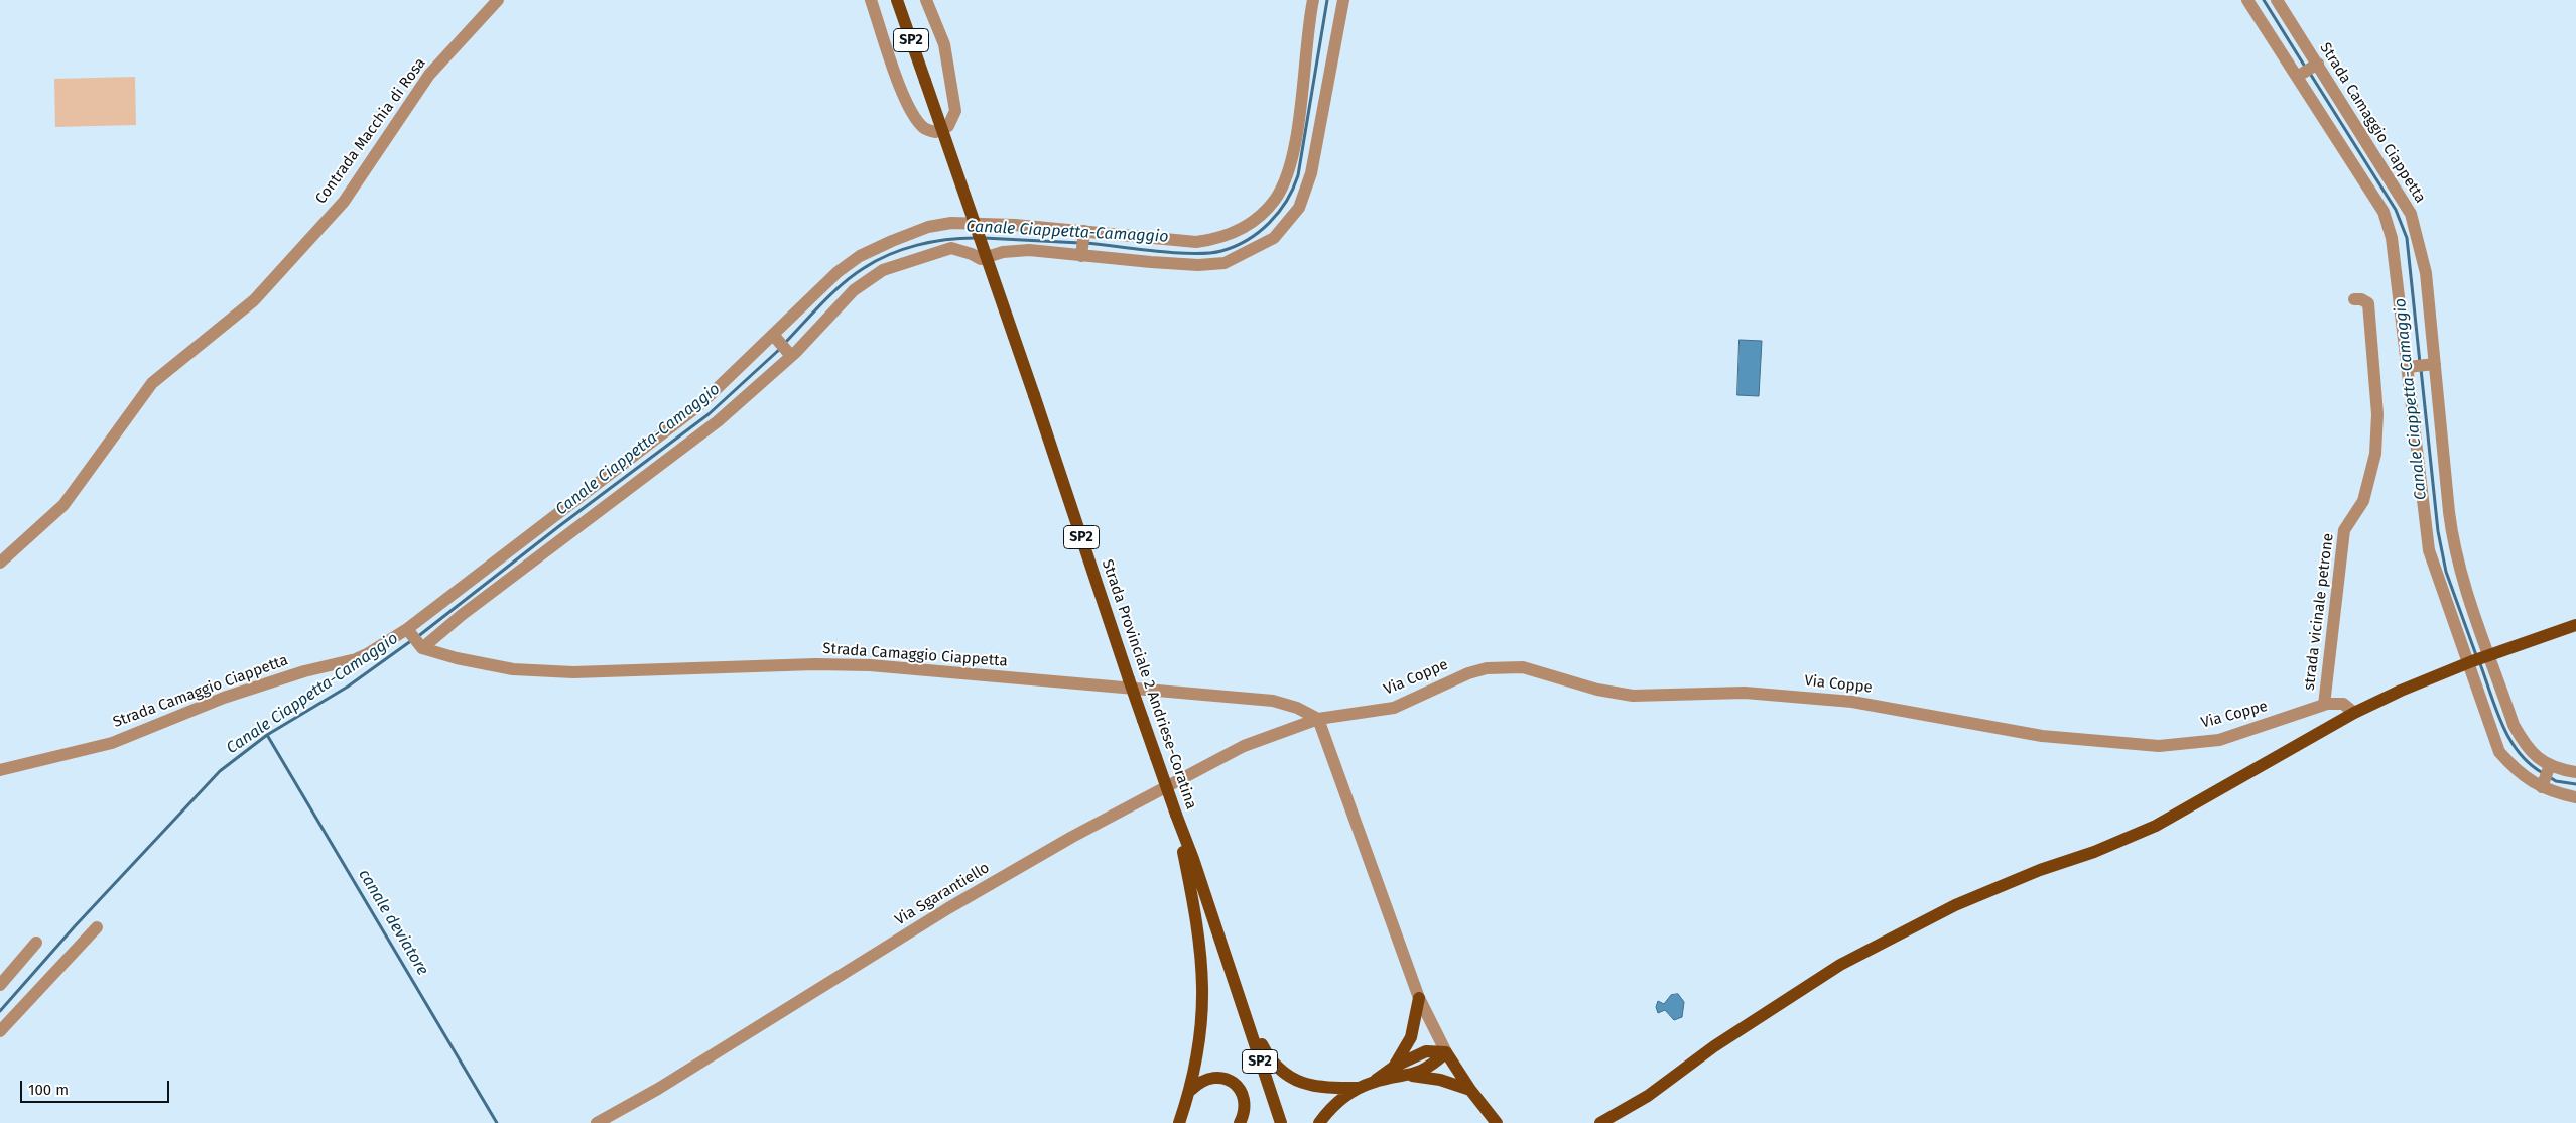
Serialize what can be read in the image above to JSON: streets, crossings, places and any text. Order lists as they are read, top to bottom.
{
  "streets": {
    "main road": ["SP2", "Strada Provinciale 2 Andriese-Coratina"],
    "street": [
      "Strada Camaggio Ciappetta",
      "Contrada Macchia di Rosa",
      "strada vicinale petrone",
      "Via Coppe",
      "Via Sgarantiello"
    ]
  },
  "crossings": [
    ["Strada Camaggio Ciappetta", "Via Coppe"],
    ["Strada Camaggio Ciappetta", "Via Sgarantiello"],
    ["strada vicinale petrone", "Via Coppe"],
    ["Via Coppe", "Via Sgarantiello"]
  ],
  "water": ["Canale Ciappetta-Camaggio", "canale deviatore"],
  "scale_bar": "100 m"
}
